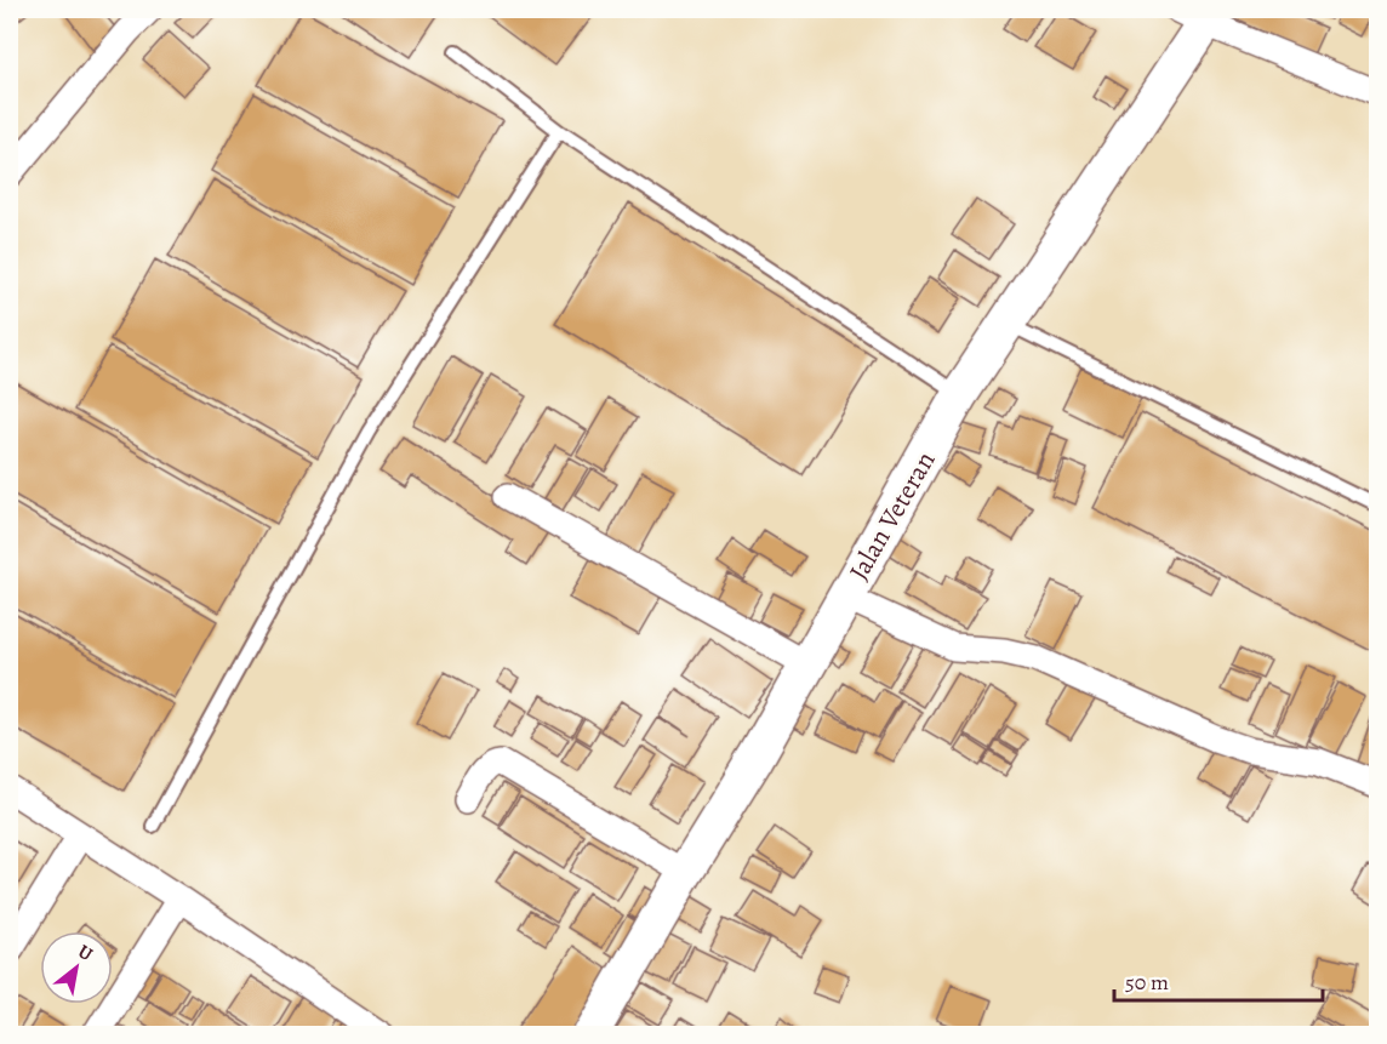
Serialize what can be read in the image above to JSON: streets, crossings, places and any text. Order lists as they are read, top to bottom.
{
  "streets": {
    "main road": ["Jalan Veteran"]
  },
  "scale_bar": "50 m",
  "north": "top right"
}
